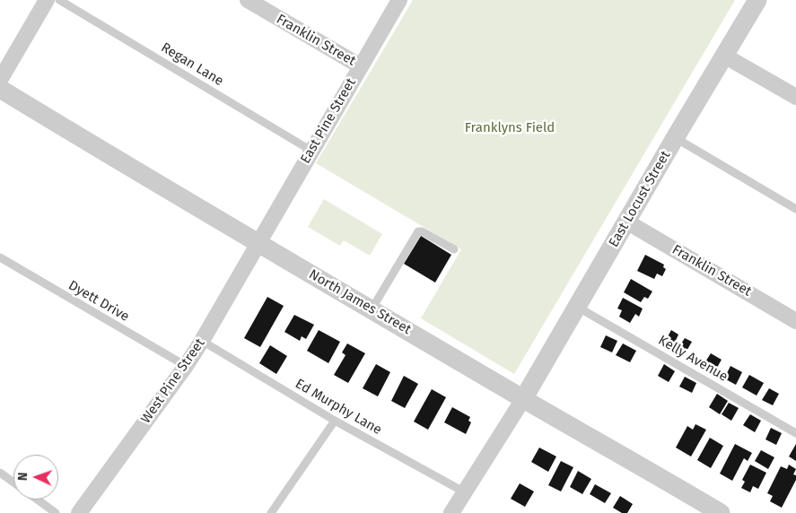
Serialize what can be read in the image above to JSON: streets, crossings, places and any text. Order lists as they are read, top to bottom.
{
  "streets": {
    "street": [
      "Franklin Street",
      "East Pine Street",
      "East Locust Street",
      "North James Street",
      "West Pine Street"
    ],
    "lane": [
      "Regan Lane",
      "Dyett Drive",
      "Kelly Avenue",
      "Ed Murphy Lane"
    ]
  },
  "crossings": [
    ["Franklin Street", "East Pine Street"],
    ["Franklin Street", "East Locust Street"],
    ["Regan Lane", "East Pine Street"],
    ["East Pine Street", "North James Street"],
    ["East Pine Street", "West Pine Street"],
    ["East Locust Street", "North James Street"],
    ["East Locust Street", "Kelly Avenue"],
    ["Dyett Drive", "West Pine Street"],
    ["North James Street", "West Pine Street"],
    ["West Pine Street", "Ed Murphy Lane"]
  ],
  "parks": ["Franklyns Field"],
  "north": "left"
}
